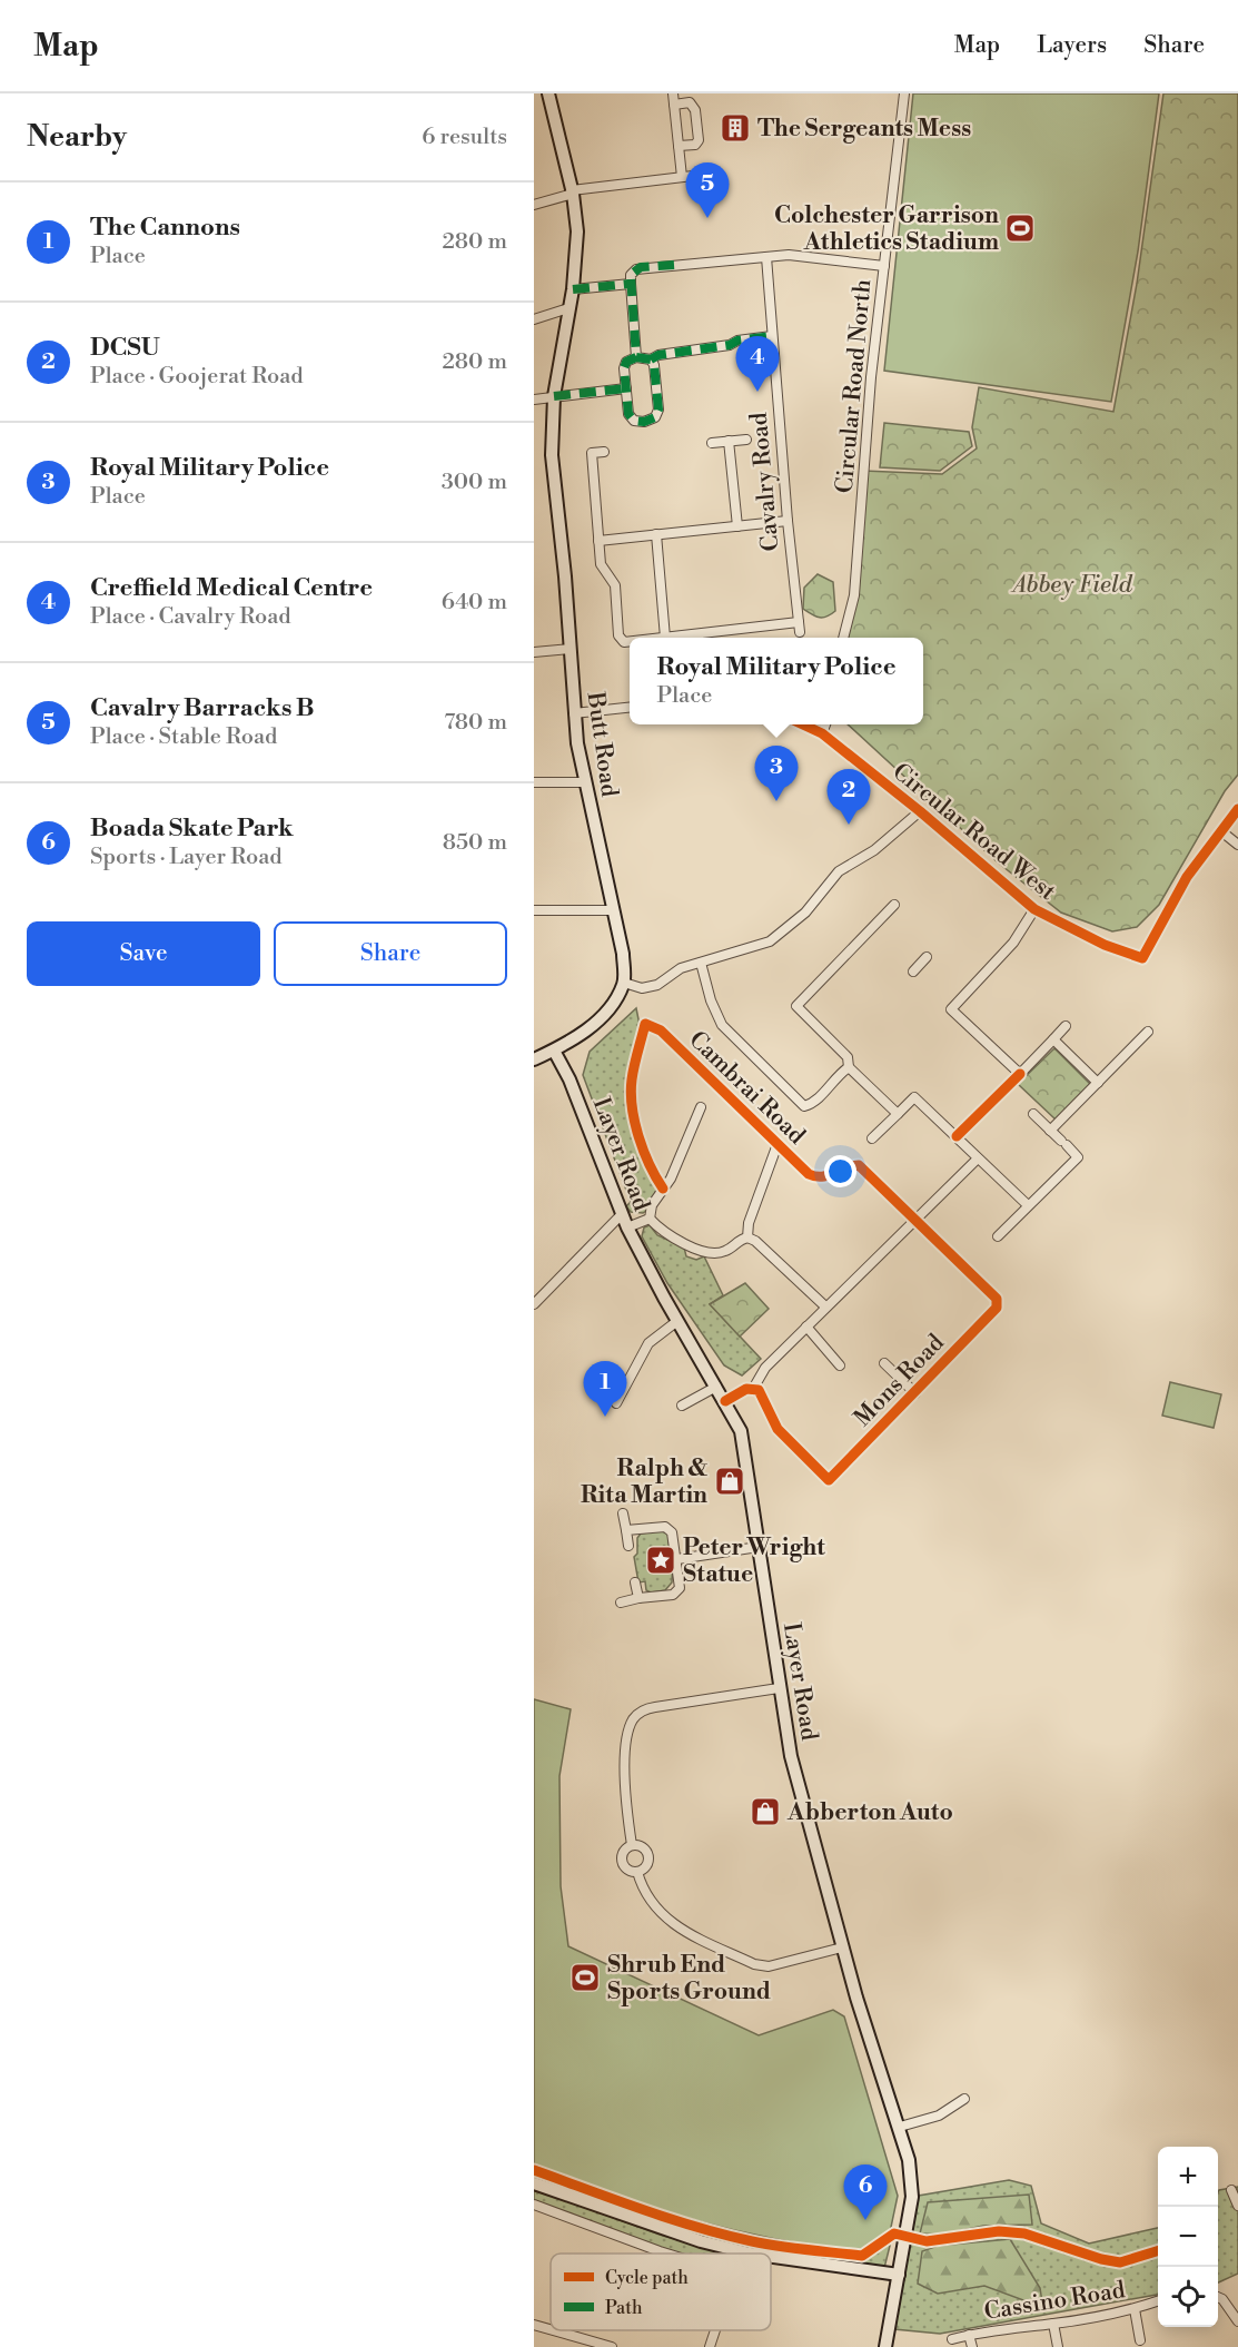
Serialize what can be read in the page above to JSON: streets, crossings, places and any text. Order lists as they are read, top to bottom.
{
  "streets": {
    "main road": ["Butt Road", "Layer Road"],
    "street": [
      "Circular Road North",
      "Cavalry Road",
      "Circular Road West",
      "Cambrai Road",
      "Mons Road",
      "Cassino Road"
    ]
  },
  "crossings": [
    ["Cambrai Road", "Mons Road"]
  ],
  "parks": ["Abbey Field"],
  "places": {
    "building": ["The Sergeants Mess"],
    "sports": ["Colchester Garrison Athletics Stadium", "Shrub End Sports Ground"],
    "shop": ["Ralph & Rita Martin", "Abberton Auto"],
    "place": ["Peter Wright Statue"]
  },
  "legend": ["Cycle path", "Path"],
  "page": {
    "header": "Map",
    "nav": ["Map", "Layers", "Share"],
    "heading": ["Nearby", "6 results"],
    "pins": [
      "5",
      "4",
      "3",
      "2",
      "1",
      "6"
    ],
    "list": [
      {
        "mark": "1",
        "name": "The Cannons",
        "note": "Place",
        "value": "280 m"
      },
      {
        "mark": "2",
        "name": "DCSU",
        "note": "Place · Goojerat Road",
        "value": "280 m"
      },
      {
        "mark": "3",
        "name": "Royal Military Police",
        "note": "Place",
        "value": "300 m"
      },
      {
        "mark": "4",
        "name": "Creffield Medical Centre",
        "note": "Place · Cavalry Road",
        "value": "640 m"
      },
      {
        "mark": "5",
        "name": "Cavalry Barracks B",
        "note": "Place · Stable Road",
        "value": "780 m"
      },
      {
        "mark": "6",
        "name": "Boada Skate Park",
        "note": "Sports · Layer Road",
        "value": "850 m"
      }
    ],
    "popup": ["Royal Military Police", "Place"],
    "buttons": ["Save", "Share"],
    "map_buttons": ["+", "−"]
  }
}
